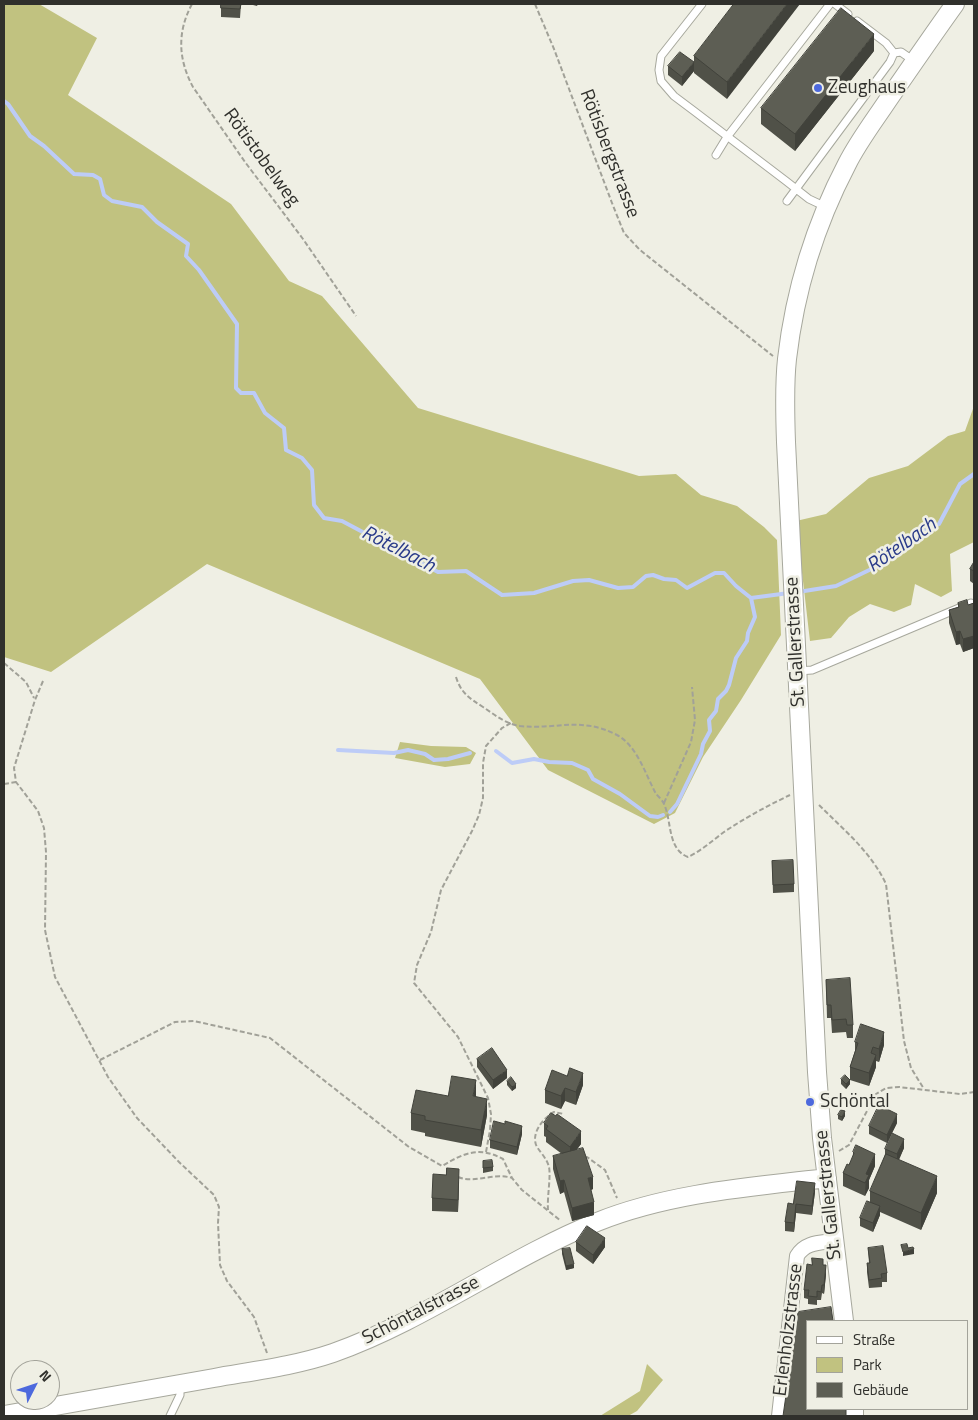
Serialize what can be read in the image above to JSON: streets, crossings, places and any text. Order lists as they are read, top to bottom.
{
  "streets": {
    "street": ["St. Gallerstrasse", "Schöntalstrasse", "Erlenholzstrasse"],
    "path": ["Rötisbergstrasse", "Rötistobelweg"]
  },
  "crossings": [
    ["Rötisbergstrasse", "St. Gallerstrasse"],
    ["St. Gallerstrasse", "Schöntalstrasse"],
    ["St. Gallerstrasse", "Erlenholzstrasse"]
  ],
  "water": ["Rötelbach"],
  "places": ["Zeughaus", "Schöntal"],
  "legend": ["Straße", "Park", "Gebäude"],
  "north": "top right"
}
